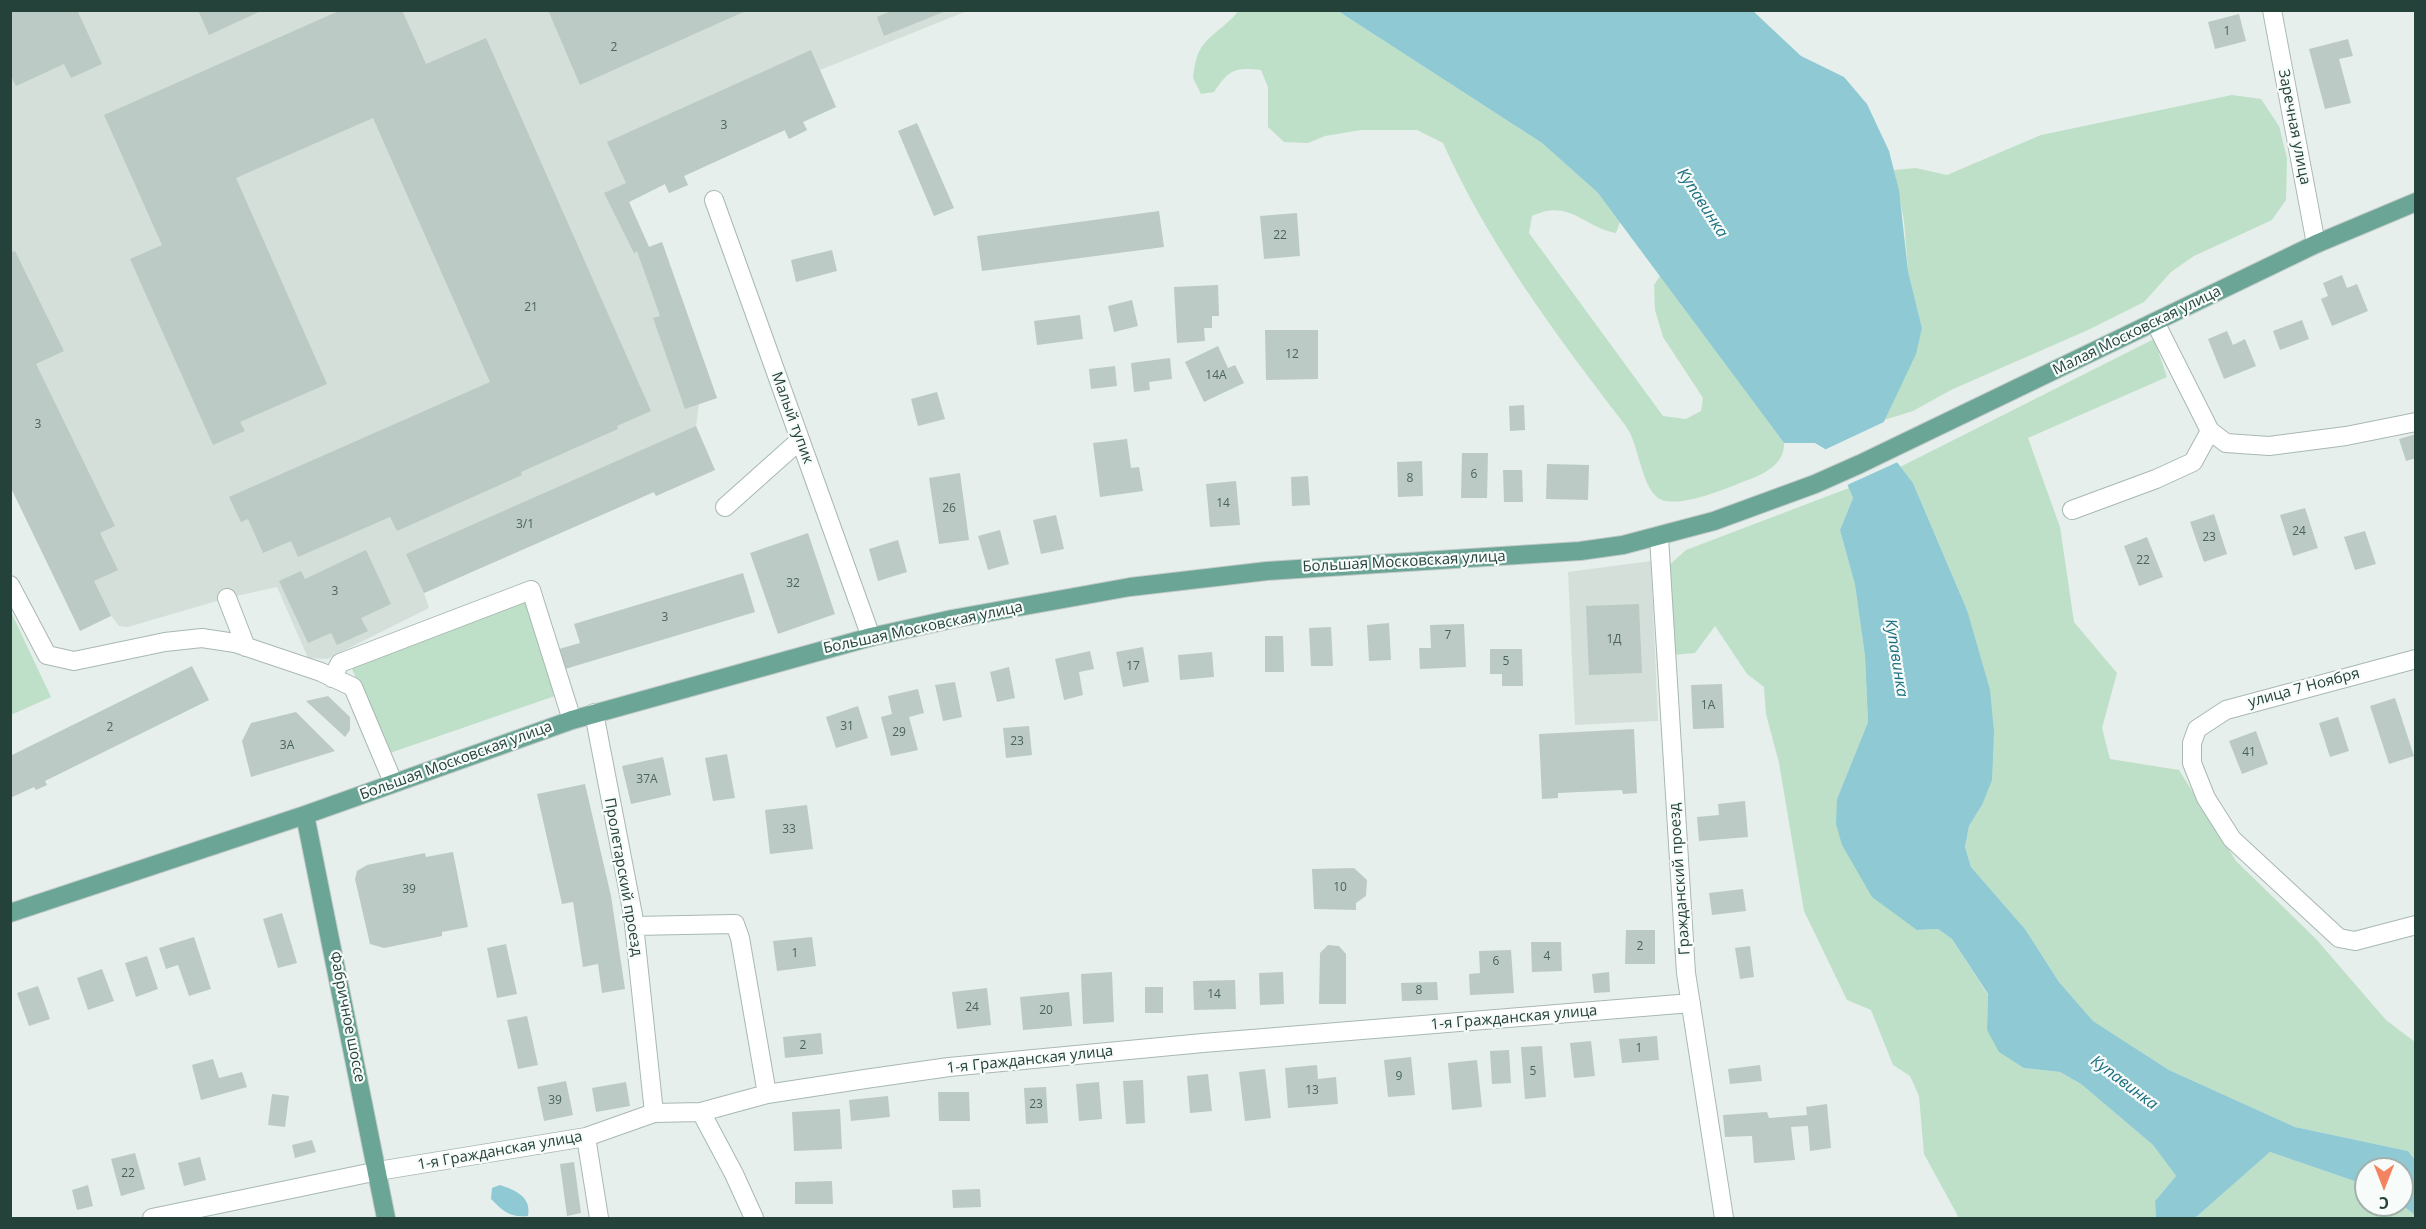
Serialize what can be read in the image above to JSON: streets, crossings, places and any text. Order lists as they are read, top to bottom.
{
  "streets": {
    "main road": ["Малая Московская улица", "Большая Московская улица", "Фабричное шоссе"],
    "street": [
      "Заречная улица",
      "Малый тупик",
      "улица 7 Ноября",
      "Пролетарский проезд",
      "Гражданский проезд",
      "1-я Гражданская улица"
    ]
  },
  "crossings": [
    ["Заречная улица", "Малая Московская улица"],
    ["Малая Московская улица", "Большая Московская улица"],
    ["Малый тупик", "Большая Московская улица"],
    ["Большая Московская улица", "Пролетарский проезд"],
    ["Большая Московская улица", "Гражданский проезд"],
    ["Большая Московская улица", "Фабричное шоссе"],
    ["Пролетарский проезд", "1-я Гражданская улица"],
    ["Гражданский проезд", "1-я Гражданская улица"],
    ["Фабричное шоссе", "1-я Гражданская улица"]
  ],
  "water": ["Купавинка"],
  "house_numbers": [
    "1",
    "2",
    "3",
    "22",
    "21",
    "12",
    "14А",
    "3",
    "6",
    "8",
    "14",
    "26",
    "3/1",
    "24",
    "23",
    "22",
    "32",
    "3",
    "3",
    "7",
    "1Д",
    "5",
    "17",
    "1А",
    "31",
    "2",
    "29",
    "23",
    "3А",
    "41",
    "37А",
    "33",
    "10",
    "39",
    "2",
    "1",
    "4",
    "6",
    "8",
    "14",
    "24",
    "20",
    "2",
    "1",
    "5",
    "9",
    "13",
    "39",
    "23",
    "22"
  ],
  "north": "bottom"
}
